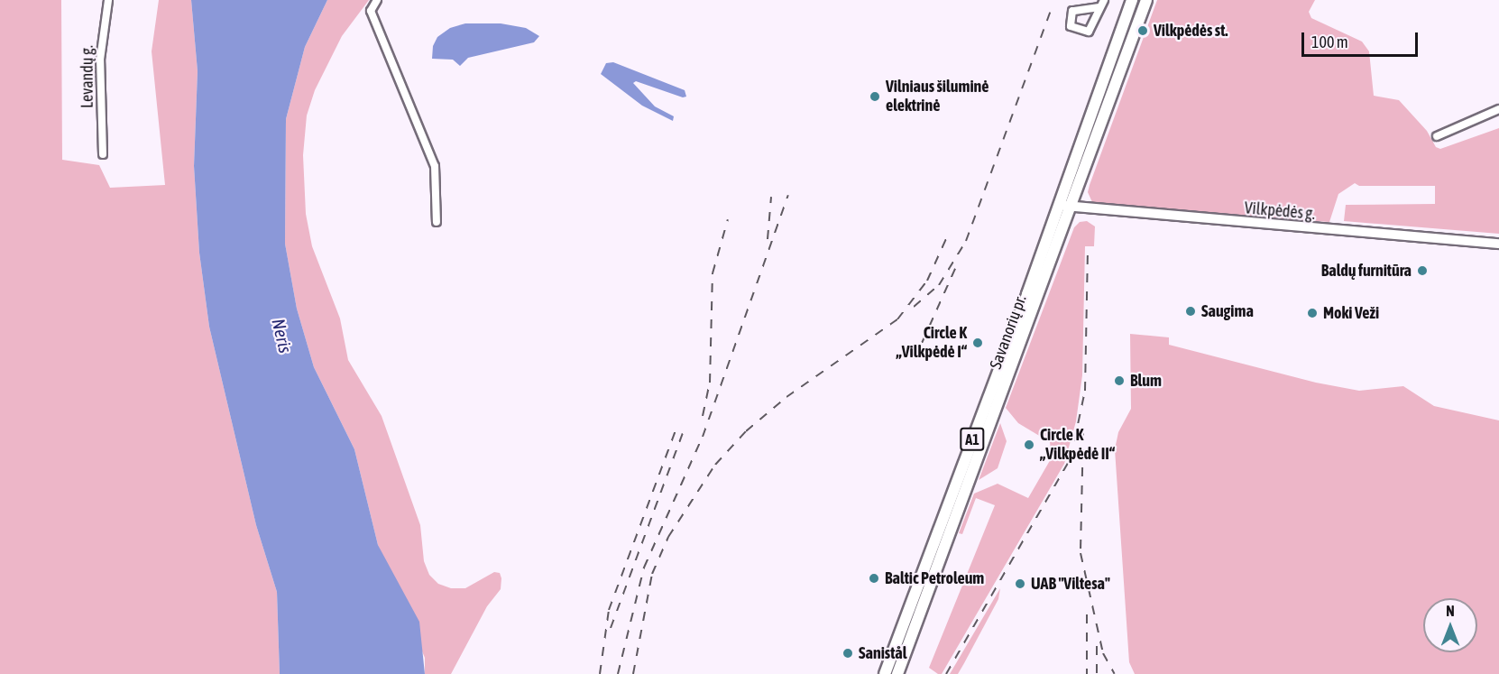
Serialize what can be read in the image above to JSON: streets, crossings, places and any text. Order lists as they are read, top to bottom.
{
  "streets": {
    "highway": ["Savanorių pr.", "A1"],
    "main road": ["Vilkpėdės g."],
    "street": ["Levandų g."]
  },
  "crossings": [
    ["Vilkpėdės g.", "Savanorių pr."]
  ],
  "water": ["Neris"],
  "places": [
    "Vilkpėdės st.",
    "Vilniaus šiluminė elektrinė",
    "Baldų furnitūra",
    "Saugima",
    "Moki Veži",
    "Circle K „Vilkpėdė I“",
    "Blum",
    "Circle K „Vilkpėdė II“",
    "Baltic Petroleum",
    "UAB \"Viltesa\"",
    "Sanistål"
  ],
  "scale_bar": "100 m",
  "north": "top"
}
